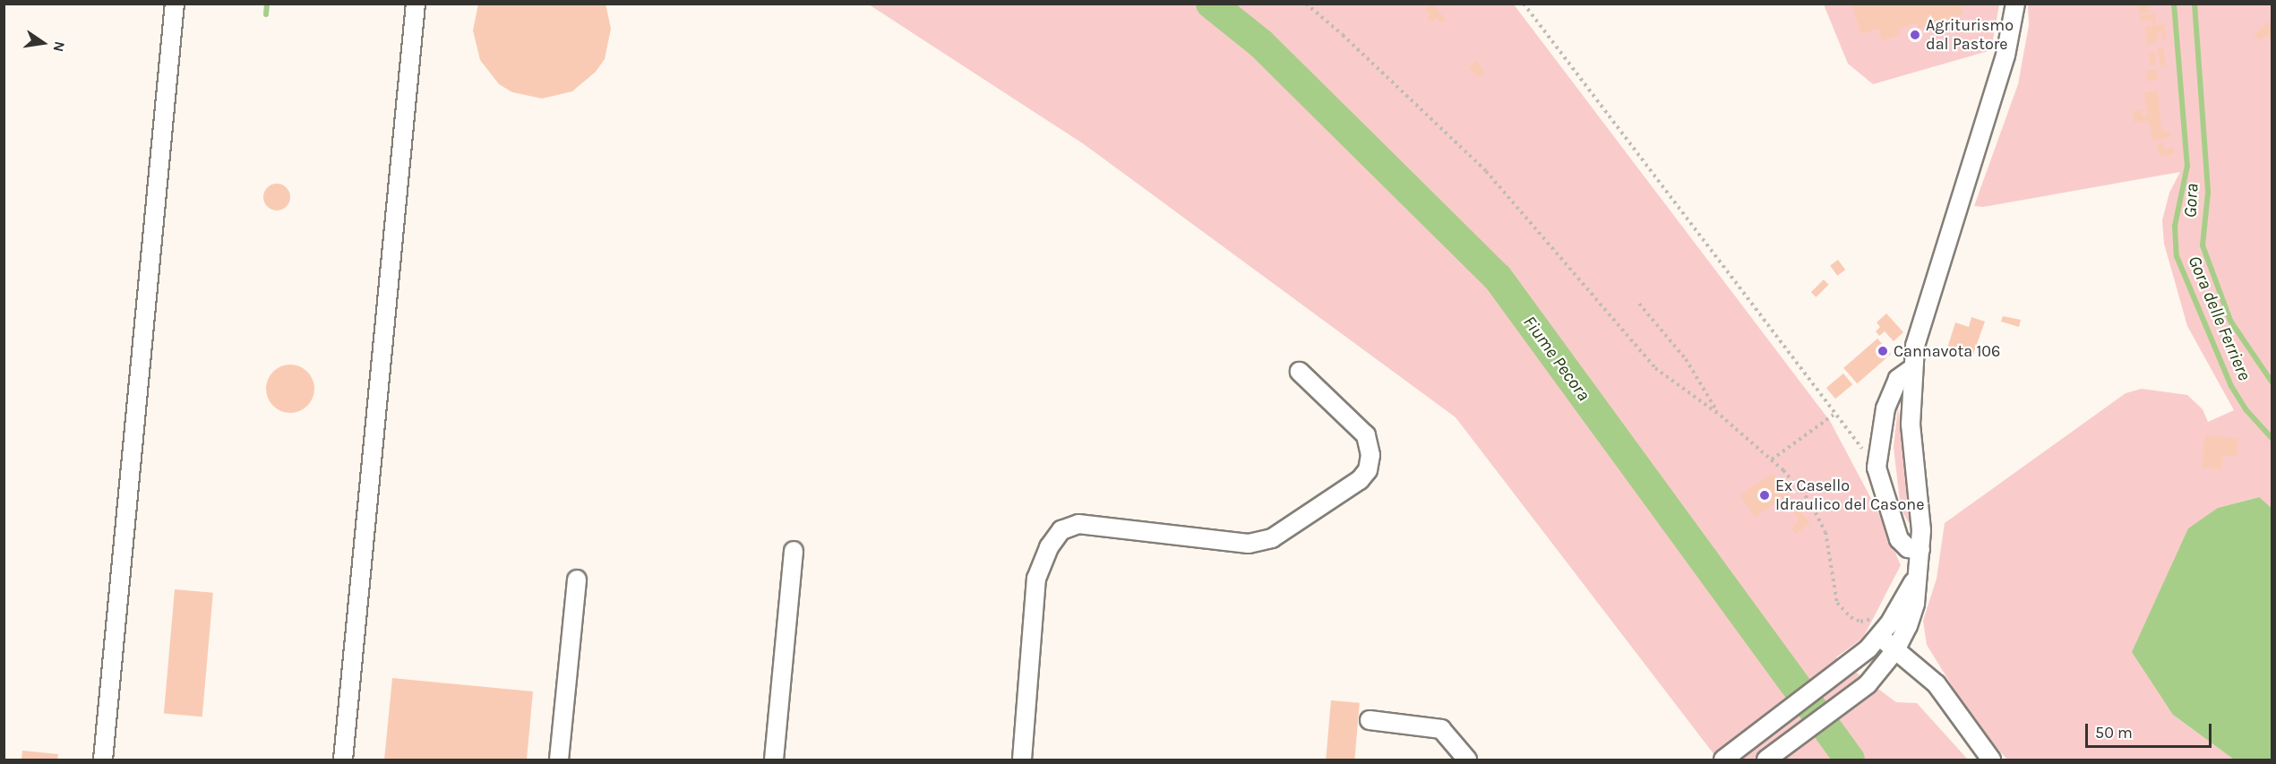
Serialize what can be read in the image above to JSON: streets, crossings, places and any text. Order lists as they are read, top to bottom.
{
  "water": ["Gora", "Gora delle Ferriere", "Fiume Pecora"],
  "places": ["Agriturismo dal Pastore", "Cannavota 106", "Ex Casello Idraulico del Casone"],
  "scale_bar": "50 m",
  "north": "right"
}
